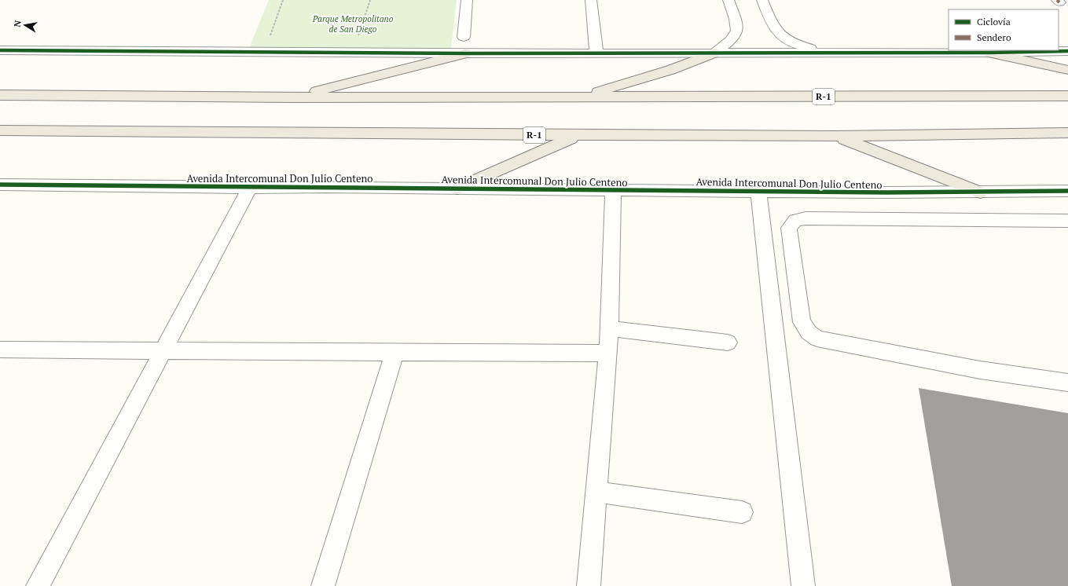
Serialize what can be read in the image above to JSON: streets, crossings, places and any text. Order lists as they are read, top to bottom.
{
  "streets": {
    "main road": ["R-1"],
    "street": ["Avenida Intercomunal Don Julio Centeno"]
  },
  "parks": ["Parque Metropolitano de San Diego"],
  "legend": ["Ciclovía", "Sendero"],
  "north": "left"
}
